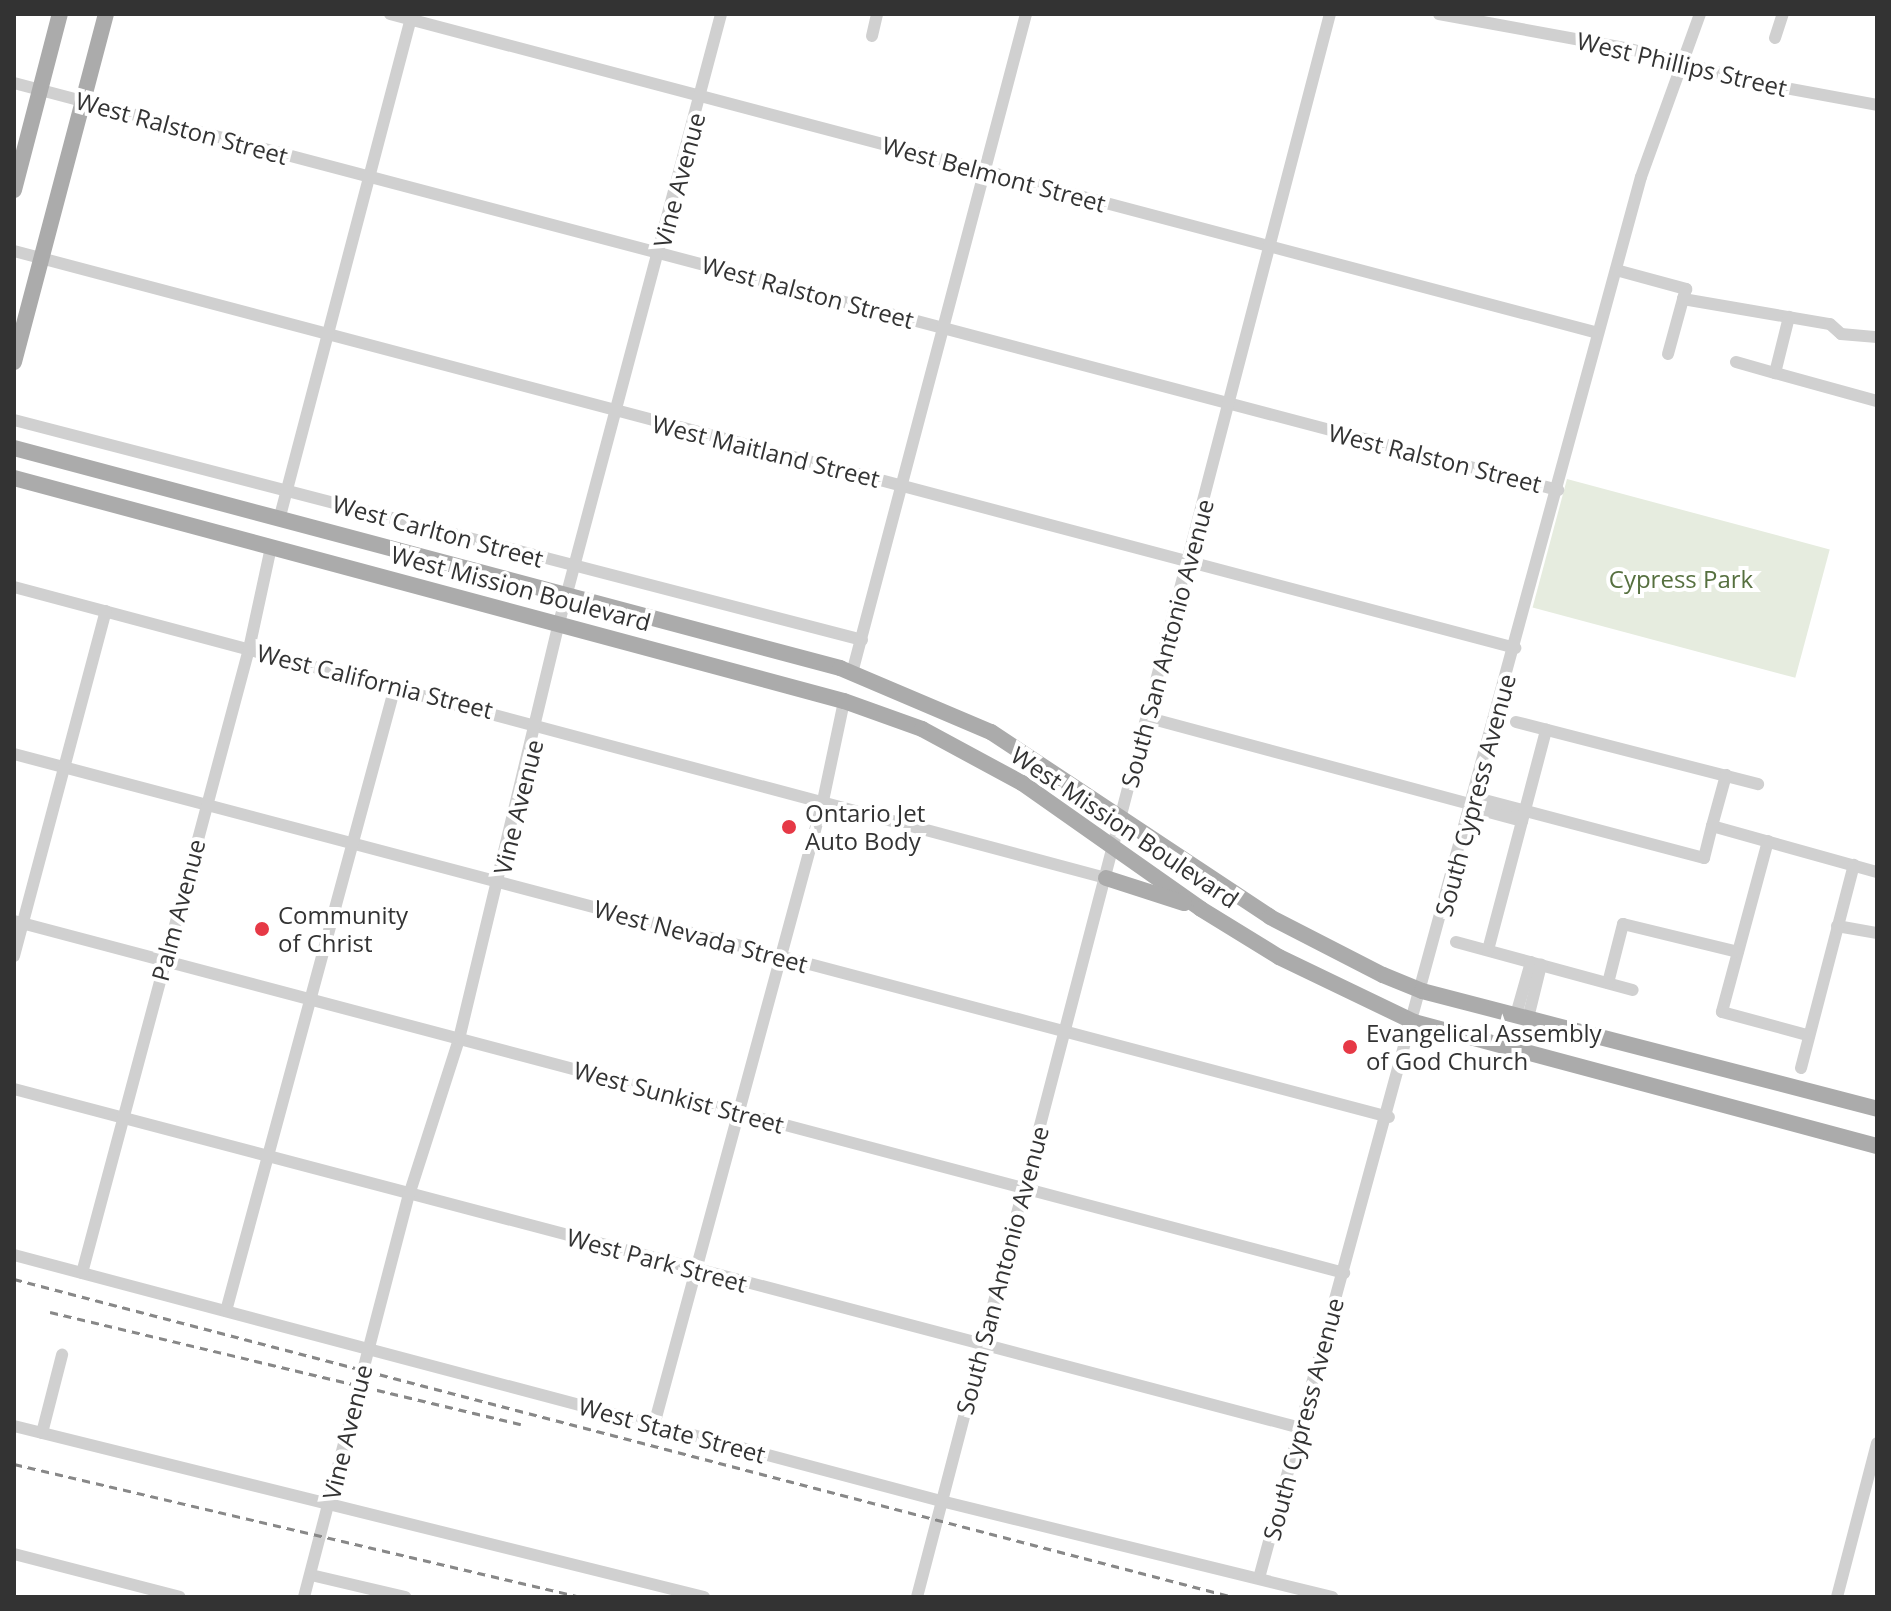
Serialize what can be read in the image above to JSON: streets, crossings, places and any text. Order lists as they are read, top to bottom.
{
  "streets": {
    "main road": ["West Mission Boulevard"],
    "street": [
      "West Phillips Street",
      "West Ralston Street",
      "West Belmont Street",
      "Vine Avenue",
      "West Maitland Street",
      "West Carlton Street",
      "South San Antonio Avenue",
      "West California Street",
      "South Cypress Avenue",
      "Palm Avenue",
      "West Nevada Street",
      "West Sunkist Street",
      "West Park Street",
      "West State Street"
    ]
  },
  "crossings": [
    ["West Phillips Street", "South Cypress Avenue"],
    ["West Ralston Street", "Vine Avenue"],
    ["West Ralston Street", "South San Antonio Avenue"],
    ["West Ralston Street", "South Cypress Avenue"],
    ["West Belmont Street", "Vine Avenue"],
    ["West Belmont Street", "South San Antonio Avenue"],
    ["West Belmont Street", "South Cypress Avenue"],
    ["Vine Avenue", "West Maitland Street"],
    ["Vine Avenue", "West Carlton Street"],
    ["Vine Avenue", "West Mission Boulevard"],
    ["Vine Avenue", "West California Street"],
    ["Vine Avenue", "West Nevada Street"],
    ["Vine Avenue", "West Sunkist Street"],
    ["Vine Avenue", "West Park Street"],
    ["Vine Avenue", "West State Street"],
    ["West Maitland Street", "South San Antonio Avenue"],
    ["West Maitland Street", "South Cypress Avenue"],
    ["West Mission Boulevard", "South San Antonio Avenue"],
    ["West Mission Boulevard", "South Cypress Avenue"],
    ["West Mission Boulevard", "Palm Avenue"],
    ["South San Antonio Avenue", "West California Street"],
    ["South San Antonio Avenue", "West Nevada Street"],
    ["South San Antonio Avenue", "West Sunkist Street"],
    ["South San Antonio Avenue", "West Park Street"],
    ["South San Antonio Avenue", "West State Street"],
    ["West California Street", "Palm Avenue"],
    ["South Cypress Avenue", "West Nevada Street"],
    ["South Cypress Avenue", "West Sunkist Street"],
    ["South Cypress Avenue", "West Park Street"],
    ["South Cypress Avenue", "West State Street"],
    ["Palm Avenue", "West Nevada Street"],
    ["Palm Avenue", "West Sunkist Street"],
    ["Palm Avenue", "West Park Street"],
    ["Palm Avenue", "West State Street"]
  ],
  "parks": ["Cypress Park"],
  "places": ["Ontario Jet Auto Body", "Community of Christ", "Evangelical Assembly of God Church"]
}
